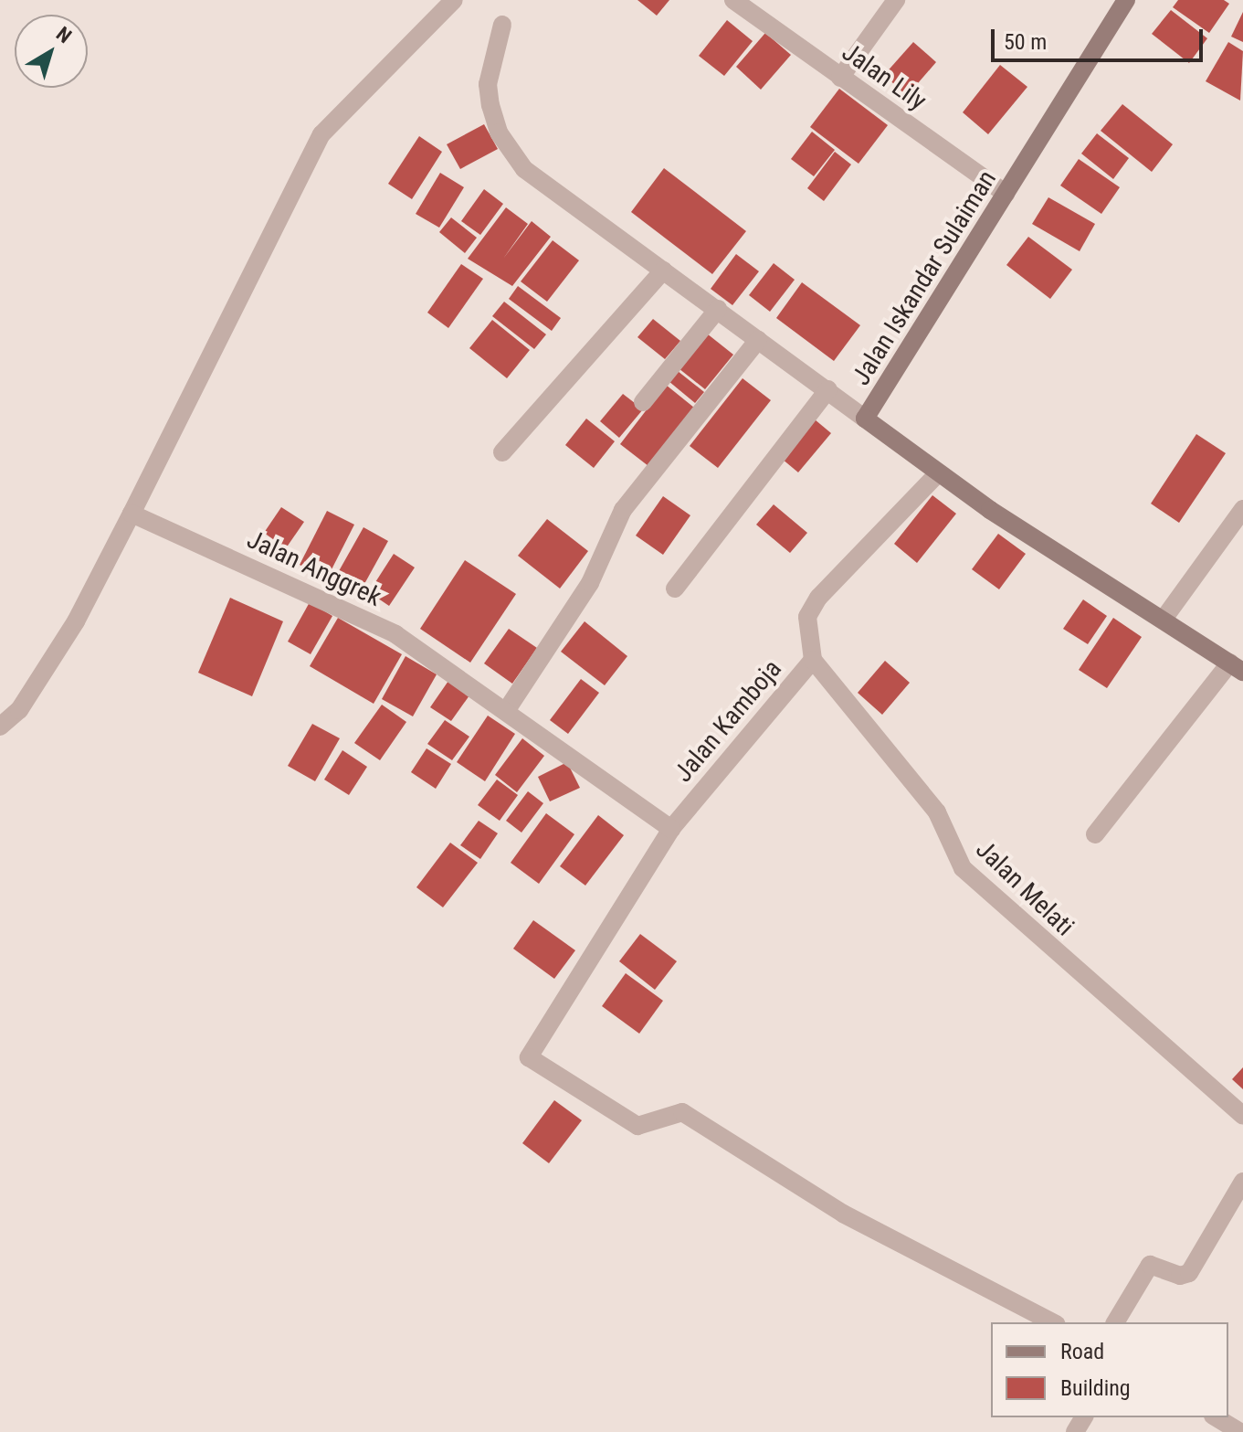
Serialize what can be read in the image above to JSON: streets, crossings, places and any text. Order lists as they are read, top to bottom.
{
  "streets": {
    "street": [
      "Jalan Lily",
      "Jalan Iskandar Sulaiman",
      "Jalan Anggrek",
      "Jalan Kamboja",
      "Jalan Melati"
    ]
  },
  "crossings": [
    ["Jalan Lily", "Jalan Iskandar Sulaiman"],
    ["Jalan Iskandar Sulaiman", "Jalan Kamboja"],
    ["Jalan Anggrek", "Jalan Kamboja"],
    ["Jalan Kamboja", "Jalan Melati"]
  ],
  "legend": ["Road", "Building"],
  "scale_bar": "50 m",
  "north": "top right"
}
